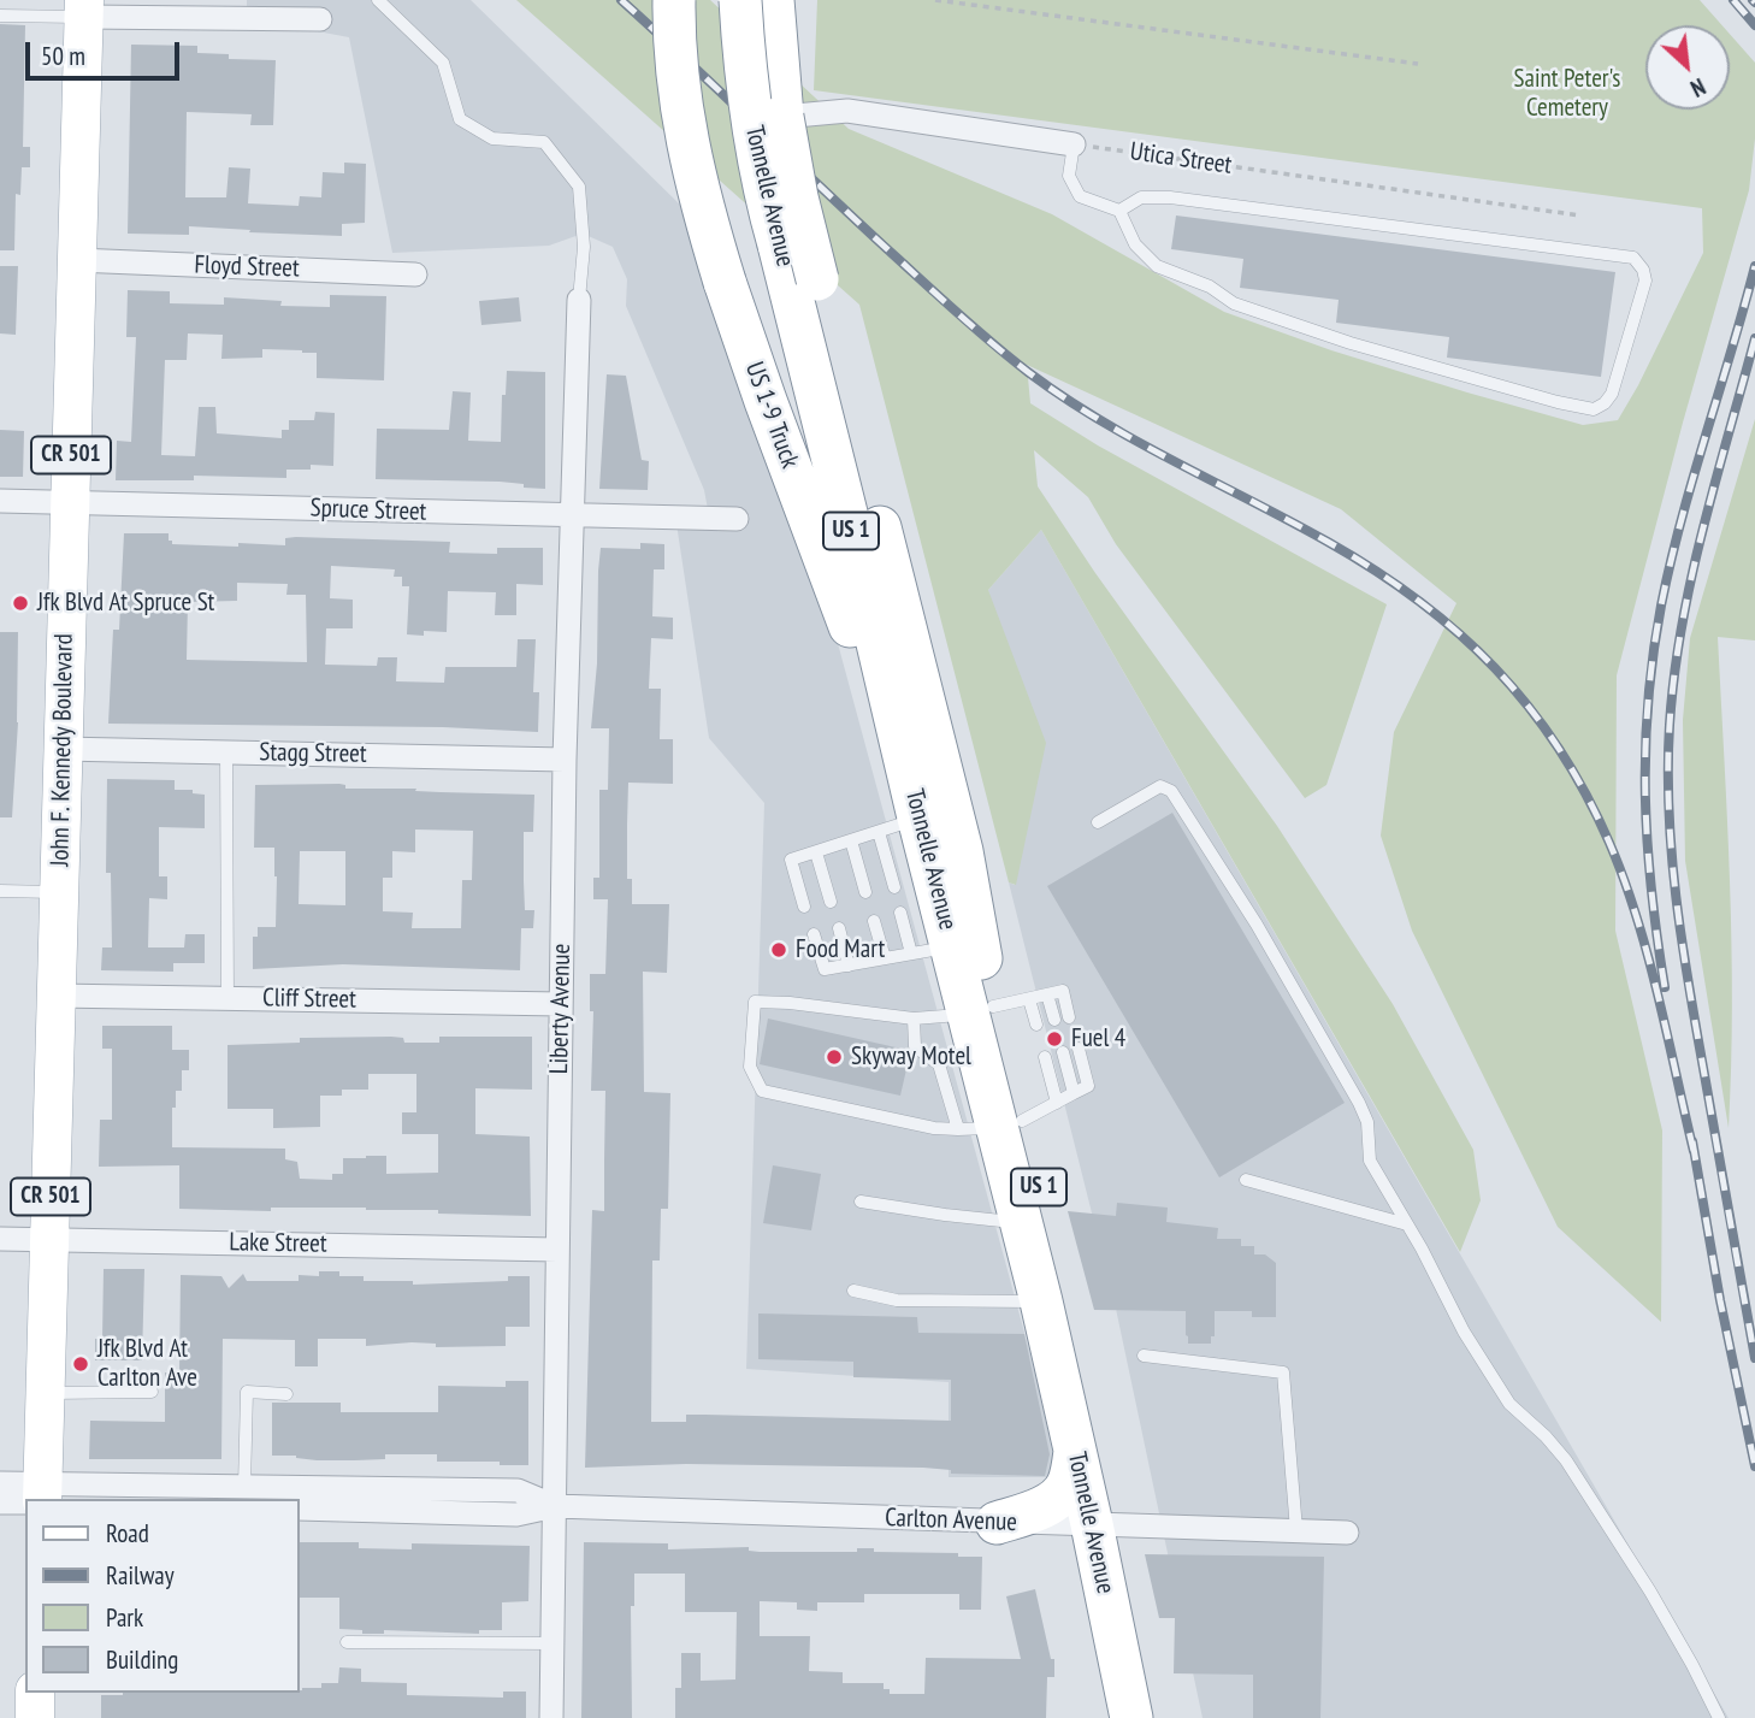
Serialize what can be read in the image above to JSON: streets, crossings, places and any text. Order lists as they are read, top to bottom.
{
  "streets": {
    "highway": ["Tonnelle Avenue", "US 1-9 Truck", "US 1"],
    "main road": ["CR 501", "John F. Kennedy Boulevard"],
    "street": [
      "Floyd Street",
      "Spruce Street",
      "Stagg Street",
      "Cliff Street",
      "Liberty Avenue",
      "Lake Street",
      "Carlton Avenue"
    ],
    "path": ["Utica Street"]
  },
  "crossings": [
    ["Tonnelle Avenue", "US 1-9 Truck"],
    ["Tonnelle Avenue", "Carlton Avenue"],
    ["Floyd Street", "John F. Kennedy Boulevard"],
    ["Spruce Street", "John F. Kennedy Boulevard"],
    ["Spruce Street", "Liberty Avenue"],
    ["John F. Kennedy Boulevard", "Stagg Street"],
    ["John F. Kennedy Boulevard", "Cliff Street"],
    ["John F. Kennedy Boulevard", "Lake Street"],
    ["John F. Kennedy Boulevard", "Carlton Avenue"],
    ["Stagg Street", "Liberty Avenue"],
    ["Cliff Street", "Liberty Avenue"],
    ["Liberty Avenue", "Lake Street"],
    ["Liberty Avenue", "Carlton Avenue"]
  ],
  "parks": ["Saint Peter's Cemetery"],
  "places": [
    "Jfk Blvd At Spruce St",
    "Food Mart",
    "Fuel 4",
    "Skyway Motel",
    "Jfk Blvd At Carlton Ave"
  ],
  "legend": [
    "Road",
    "Railway",
    "Park",
    "Building"
  ],
  "scale_bar": "50 m",
  "north": "bottom right"
}
